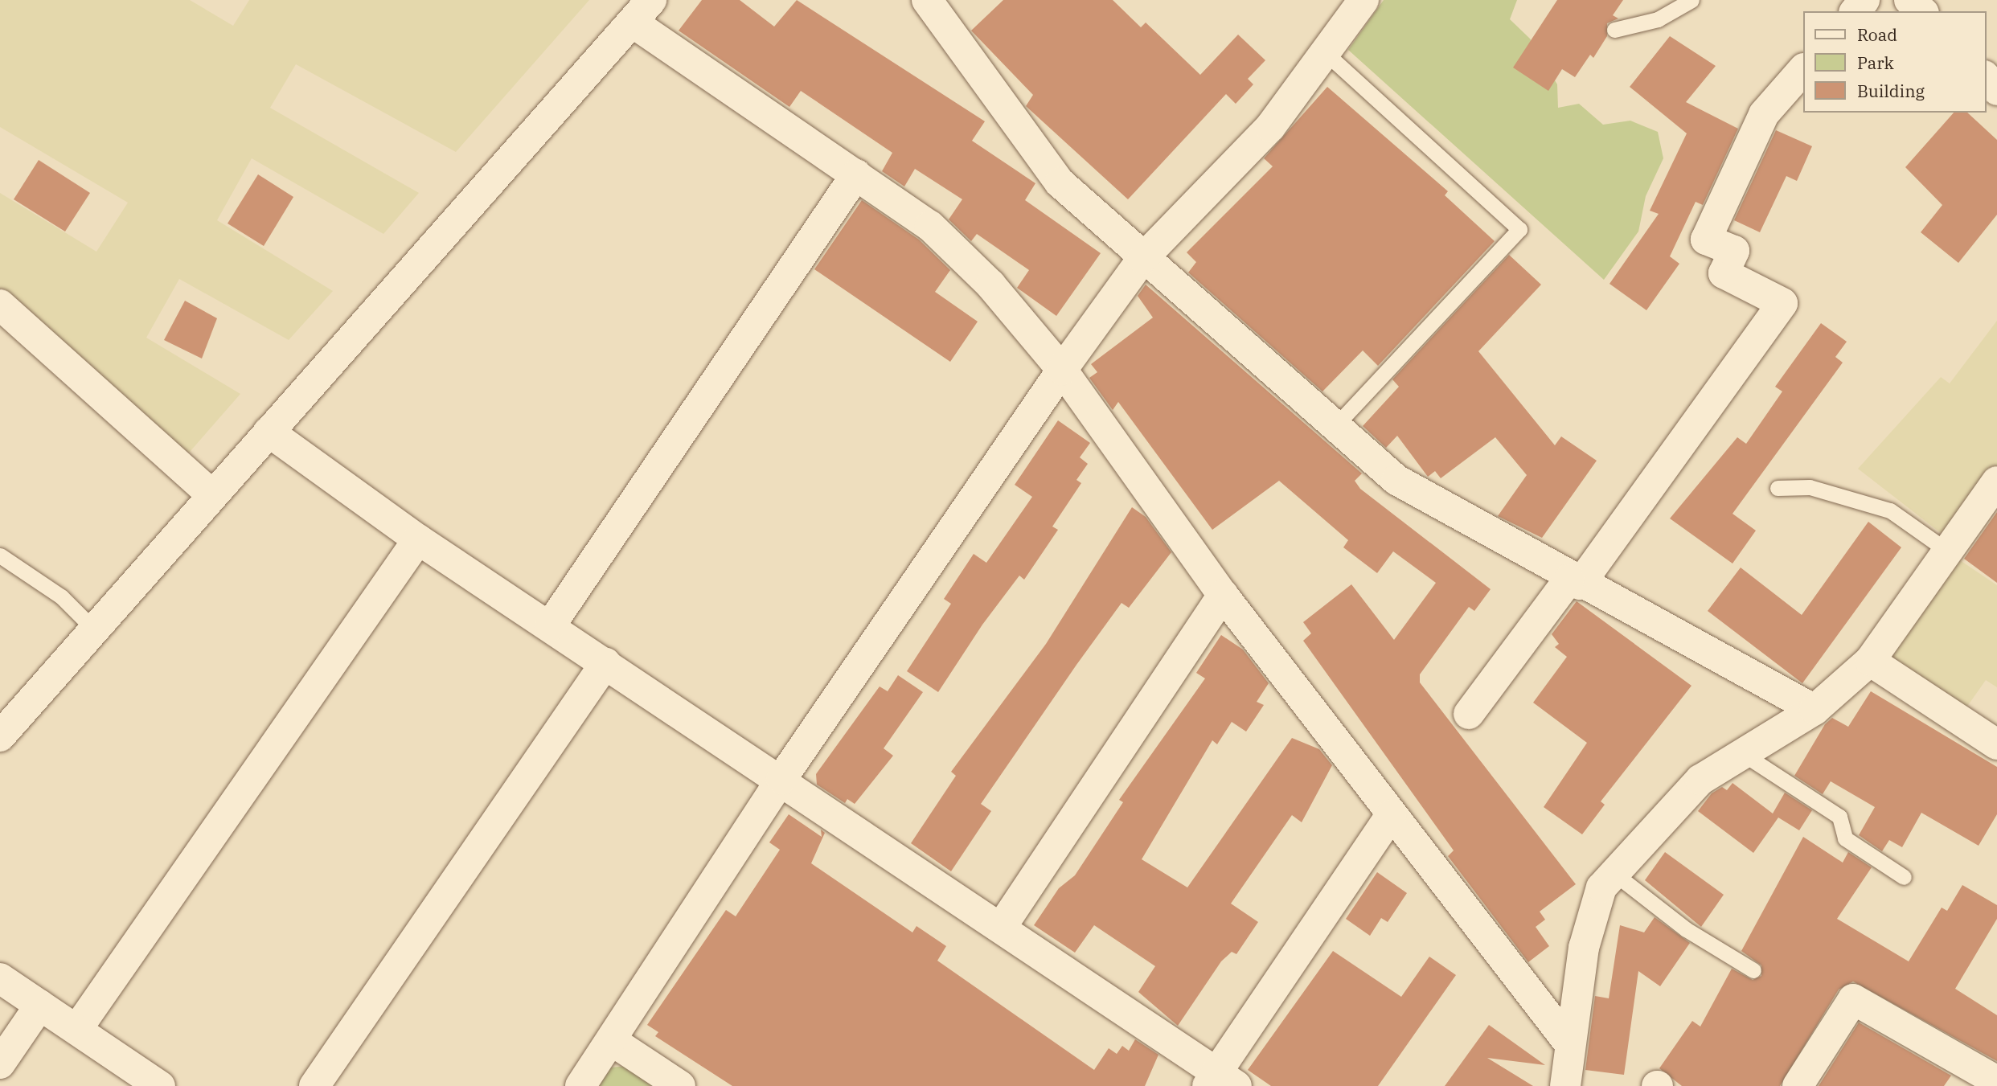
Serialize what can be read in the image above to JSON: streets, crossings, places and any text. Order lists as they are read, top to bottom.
{
  "legend": ["Road", "Park", "Building"]
}
